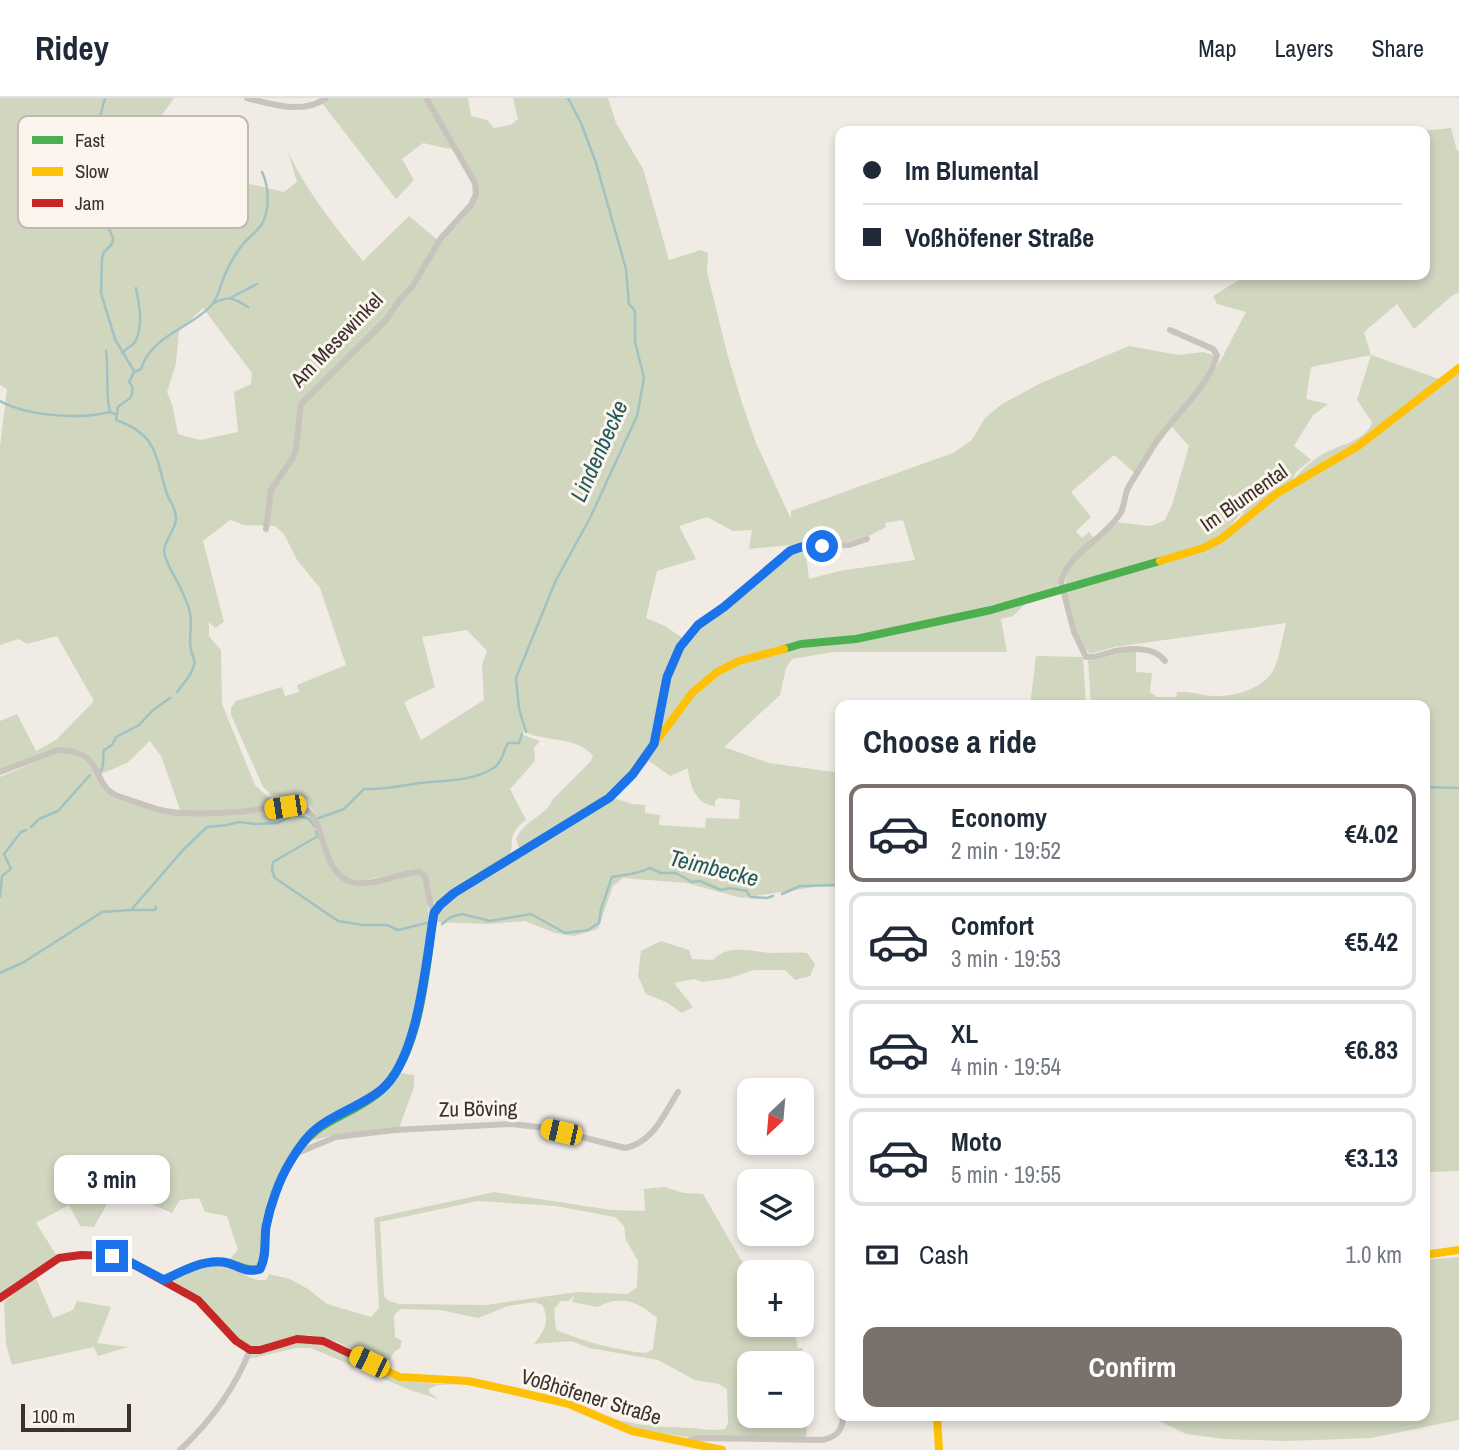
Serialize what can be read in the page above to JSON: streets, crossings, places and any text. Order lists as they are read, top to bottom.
{
  "streets": {
    "street": [
      "Am Mesewinkel",
      "Im Blumental",
      "Zu Böving",
      "Voßhöfener Straße"
    ]
  },
  "water": ["Lindenbecke", "Teimbecke"],
  "legend": ["Fast", "Slow", "Jam"],
  "scale_bar": "100 m",
  "north": "bottom left",
  "page": {
    "header": "Ridey",
    "nav": ["Map", "Layers", "Share"],
    "banner": ["Im Blumental", "Voßhöfener Straße"],
    "heading": "Choose a ride",
    "list": [
      {
        "name": "Economy",
        "note": "2 min · 19:52",
        "value": "€4.02"
      },
      {
        "name": "Comfort",
        "note": "3 min · 19:53",
        "value": "€5.42"
      },
      {
        "name": "XL",
        "note": "4 min · 19:54",
        "value": "€6.83"
      },
      {
        "name": "Moto",
        "note": "5 min · 19:55",
        "value": "€3.13"
      }
    ],
    "map_buttons": ["+", "−"],
    "bubble": "3 min",
    "pay": ["Cash", "1.0 km"],
    "buttons": "Confirm",
    "scale": "100 m"
  }
}
